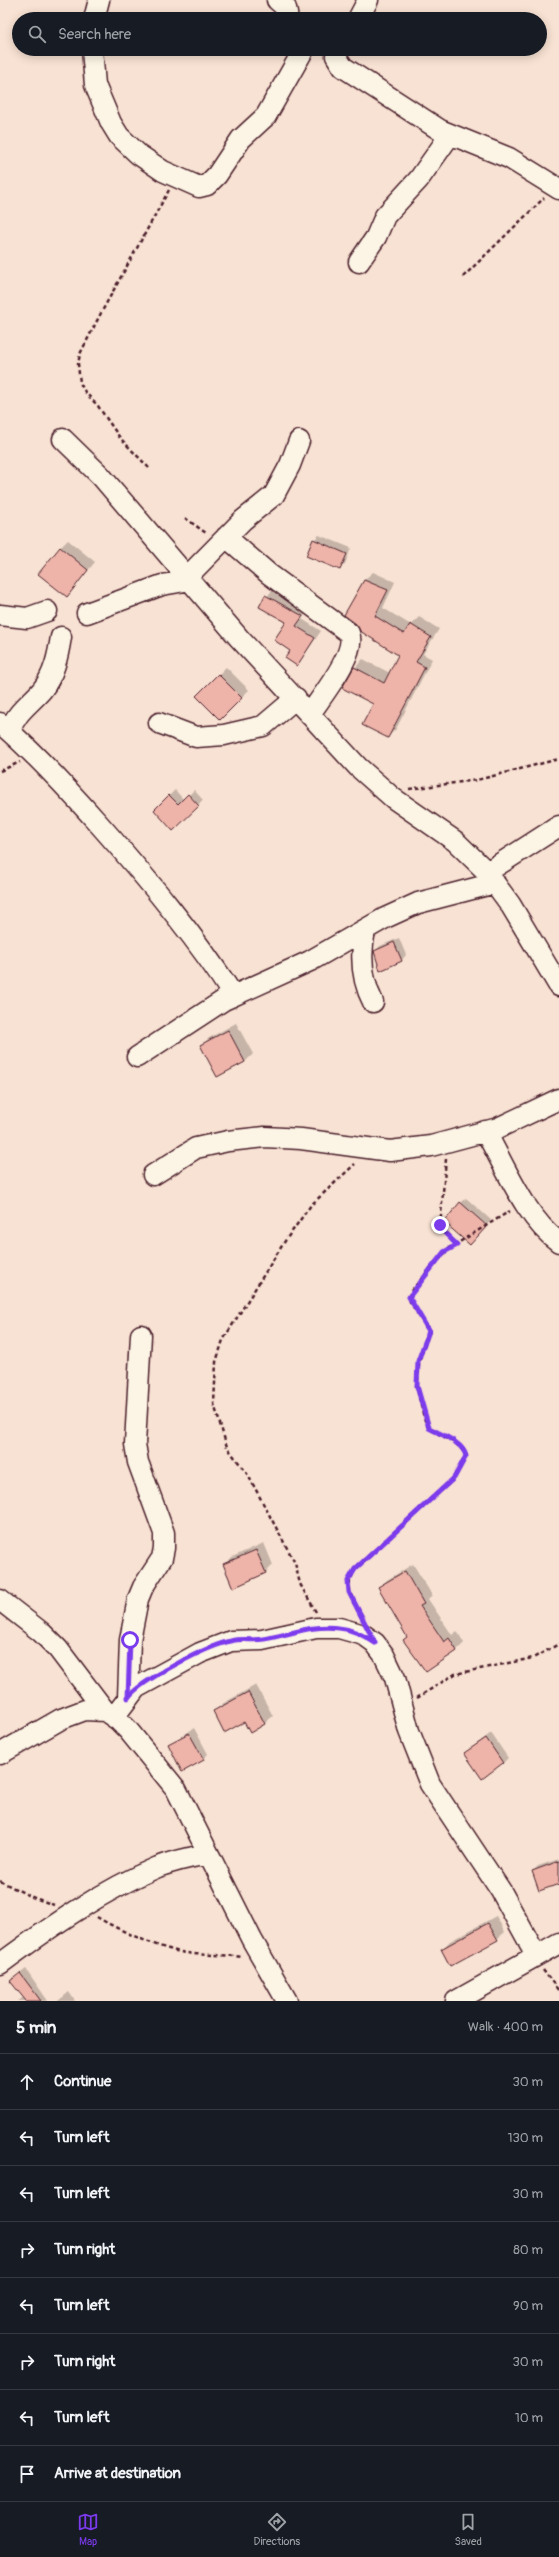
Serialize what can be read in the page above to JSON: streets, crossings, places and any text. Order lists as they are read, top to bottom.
{
  "page": {
    "search": "Search here",
    "heading": ["5 min", "Walk · 400 m"],
    "list": [
      ["Continue", "30 m"],
      ["Turn left", "130 m"],
      ["Turn left", "30 m"],
      ["Turn right", "80 m"],
      ["Turn left", "90 m"],
      ["Turn right", "30 m"],
      ["Turn left", "10 m"],
      "Arrive at destination"
    ],
    "nav": ["Map", "Directions", "Saved"]
  }
}
